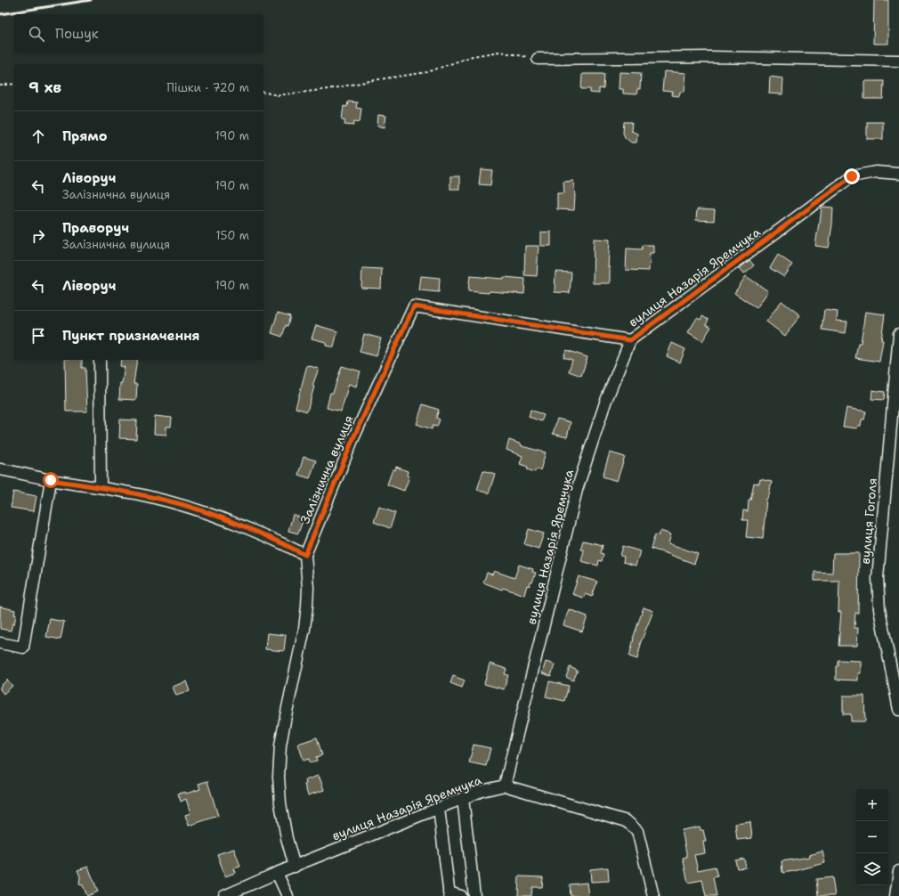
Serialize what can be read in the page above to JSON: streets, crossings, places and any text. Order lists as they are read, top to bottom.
{
  "streets": {
    "street": ["вулиця Назарія Яремчука", "Залізнична вулиця", "вулиця Гоголя"]
  },
  "crossings": [
    ["вулиця Назарія Яремчука", "Залізнична вулиця"]
  ],
  "page": {
    "search": "Пошук",
    "heading": ["9 хв", "Пішки · 720 m"],
    "list": [
      ["Прямо", "190 m"],
      ["Ліворуч", "Залізнична вулиця", "190 m"],
      ["Праворуч", "Залізнична вулиця", "150 m"],
      ["Ліворуч", "190 m"],
      "Пункт призначення"
    ],
    "map_buttons": ["+", "−"]
  }
}
